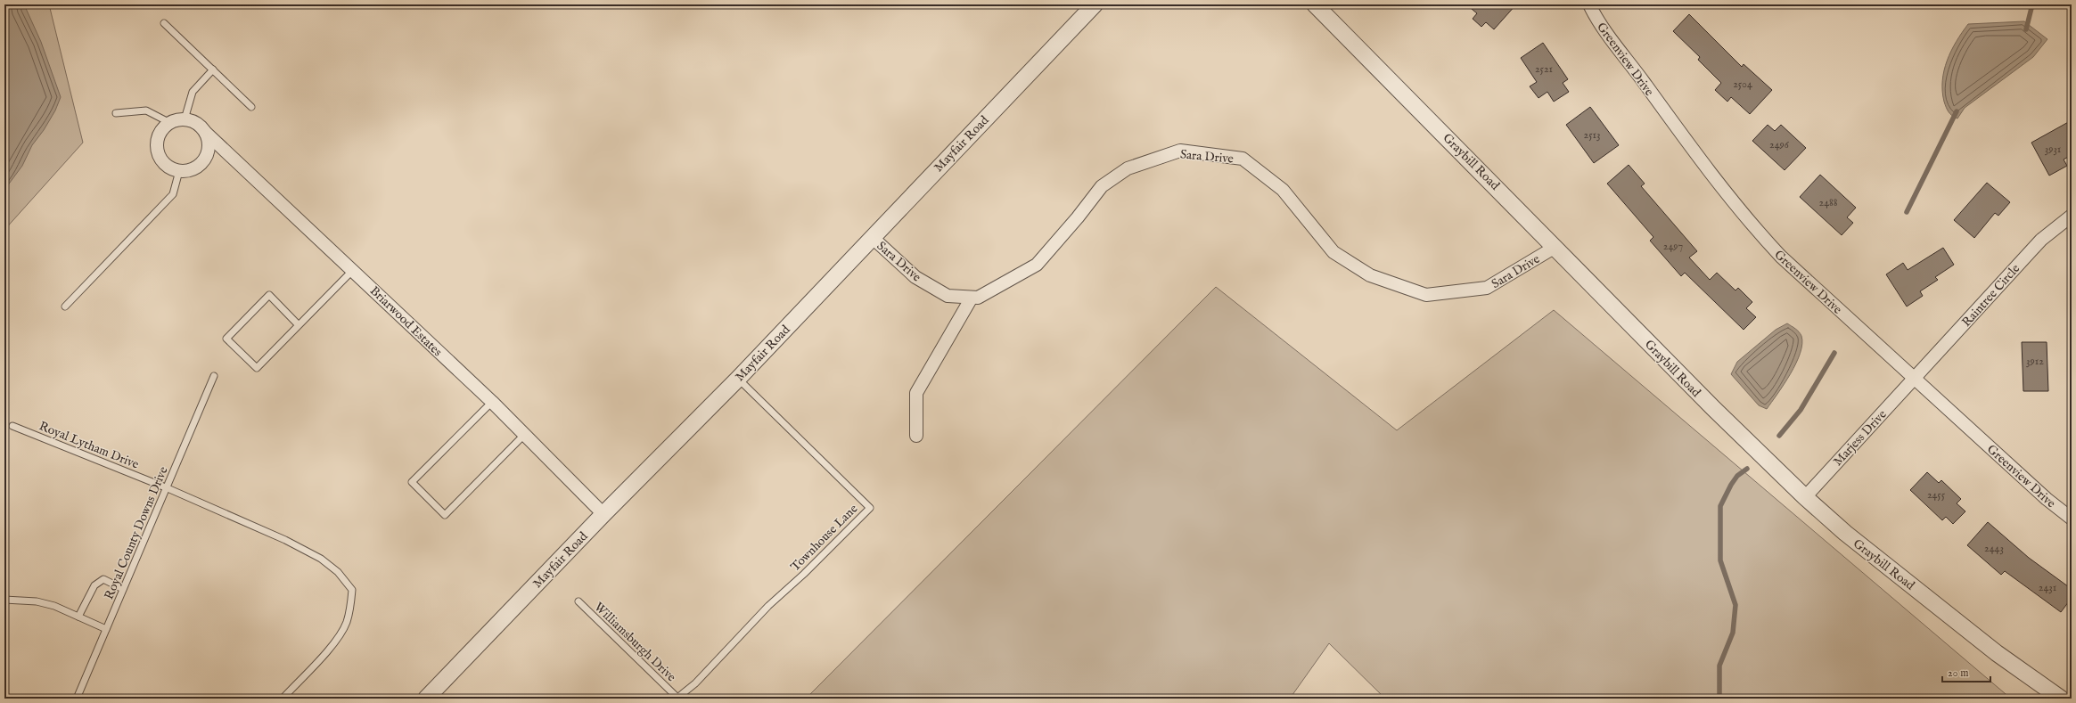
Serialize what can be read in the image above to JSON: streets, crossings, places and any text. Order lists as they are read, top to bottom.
{
  "streets": {
    "street": [
      "Greenview Drive",
      "Mayfair Road",
      "Sara Drive",
      "Graybill Road",
      "Raintree Circle",
      "Briarwood Estates",
      "Marjess Drive"
    ],
    "lane": [
      "Royal Lytham Drive",
      "Royal County Downs Drive",
      "Townhouse Lane",
      "Williamsburgh Drive"
    ]
  },
  "crossings": [
    ["Greenview Drive", "Raintree Circle"],
    ["Greenview Drive", "Marjess Drive"],
    ["Mayfair Road", "Sara Drive"],
    ["Mayfair Road", "Briarwood Estates"],
    ["Mayfair Road", "Townhouse Lane"],
    ["Sara Drive", "Graybill Road"],
    ["Graybill Road", "Marjess Drive"],
    ["Raintree Circle", "Marjess Drive"],
    ["Royal Lytham Drive", "Royal County Downs Drive"],
    ["Townhouse Lane", "Williamsburgh Drive"]
  ],
  "house_numbers": [
    "2521",
    "2504",
    "2513",
    "2496",
    "3931",
    "2488",
    "2497",
    "3912",
    "2455",
    "2443",
    "2431"
  ],
  "scale_bar": "20 m"
}
